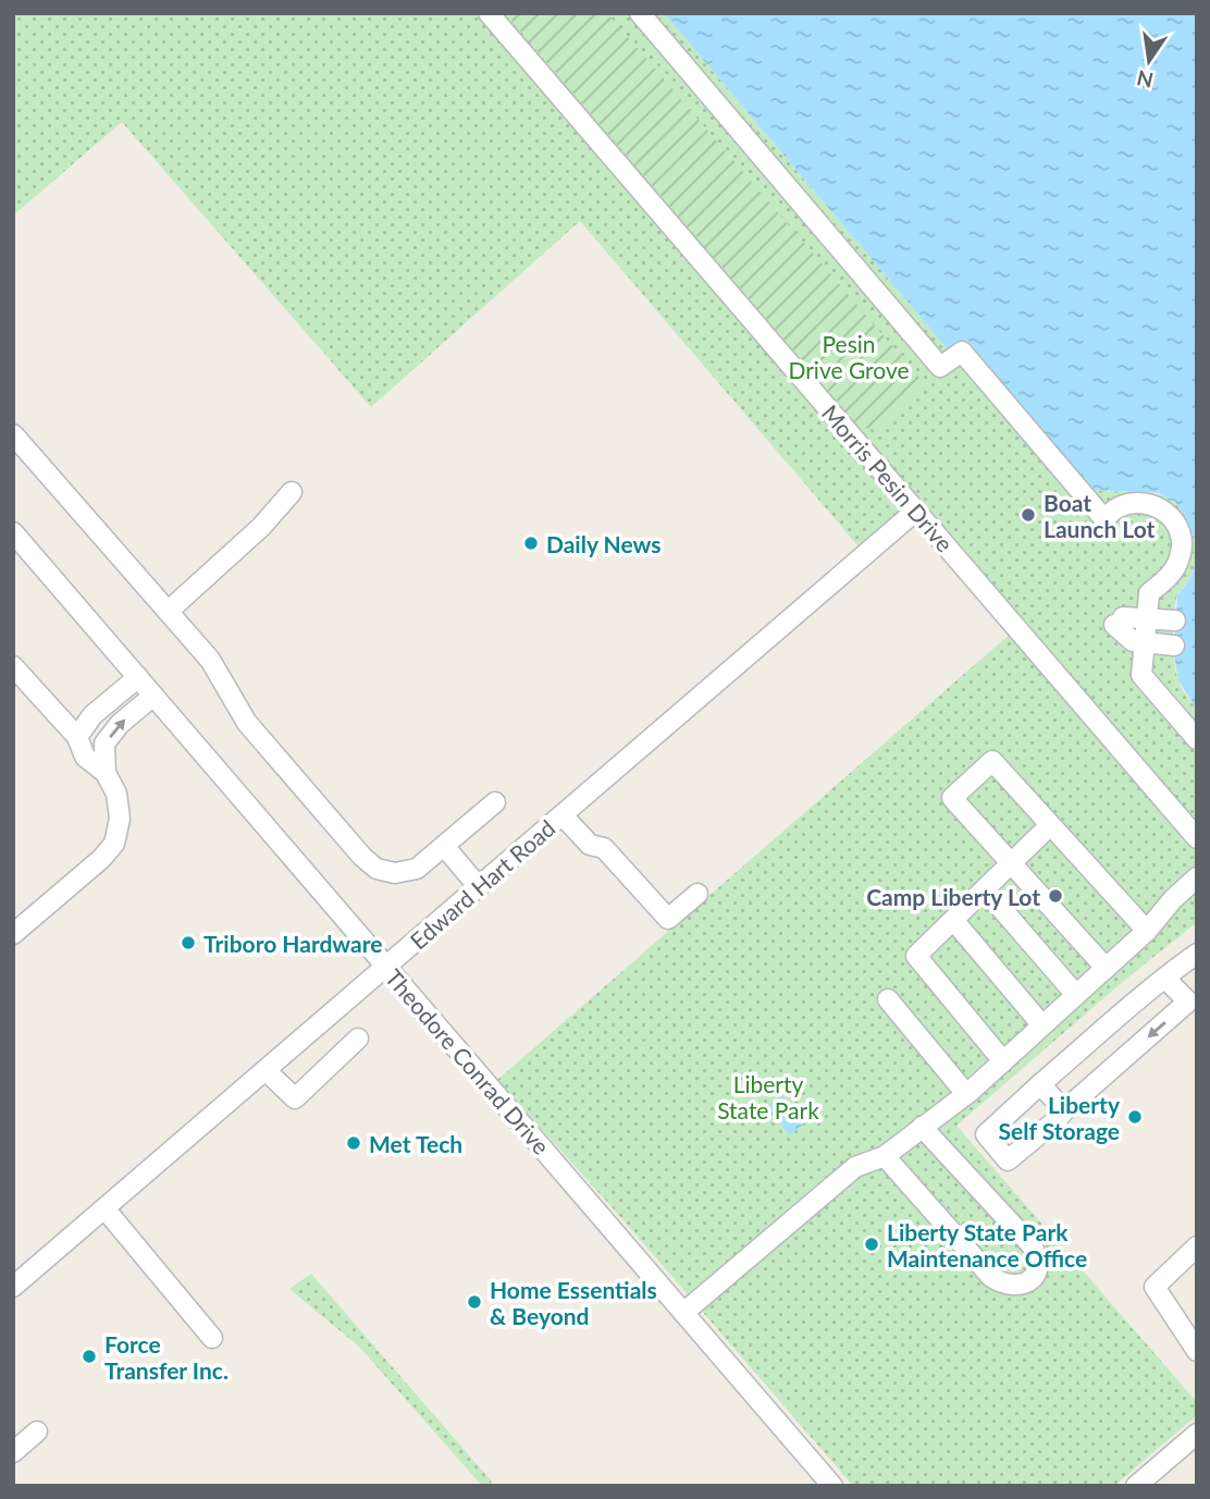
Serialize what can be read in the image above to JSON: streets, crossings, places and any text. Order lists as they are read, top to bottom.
{
  "streets": {
    "street": ["Morris Pesin Drive", "Edward Hart Road", "Theodore Conrad Drive"]
  },
  "crossings": [
    ["Morris Pesin Drive", "Edward Hart Road"],
    ["Edward Hart Road", "Theodore Conrad Drive"]
  ],
  "parks": ["Pesin Drive Grove", "Liberty State Park"],
  "places": [
    "Boat Launch Lot",
    "Daily News",
    "Camp Liberty Lot",
    "Triboro Hardware",
    "Liberty Self Storage",
    "Met Tech",
    "Liberty State Park Maintenance Office",
    "Home Essentials & Beyond",
    "Force Transfer Inc."
  ],
  "north": "bottom"
}
